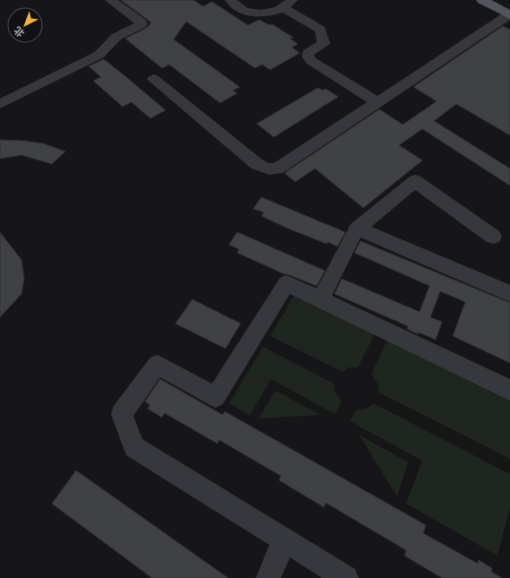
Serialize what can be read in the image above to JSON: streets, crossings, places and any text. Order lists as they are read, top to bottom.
{
  "north": "bottom left"
}
